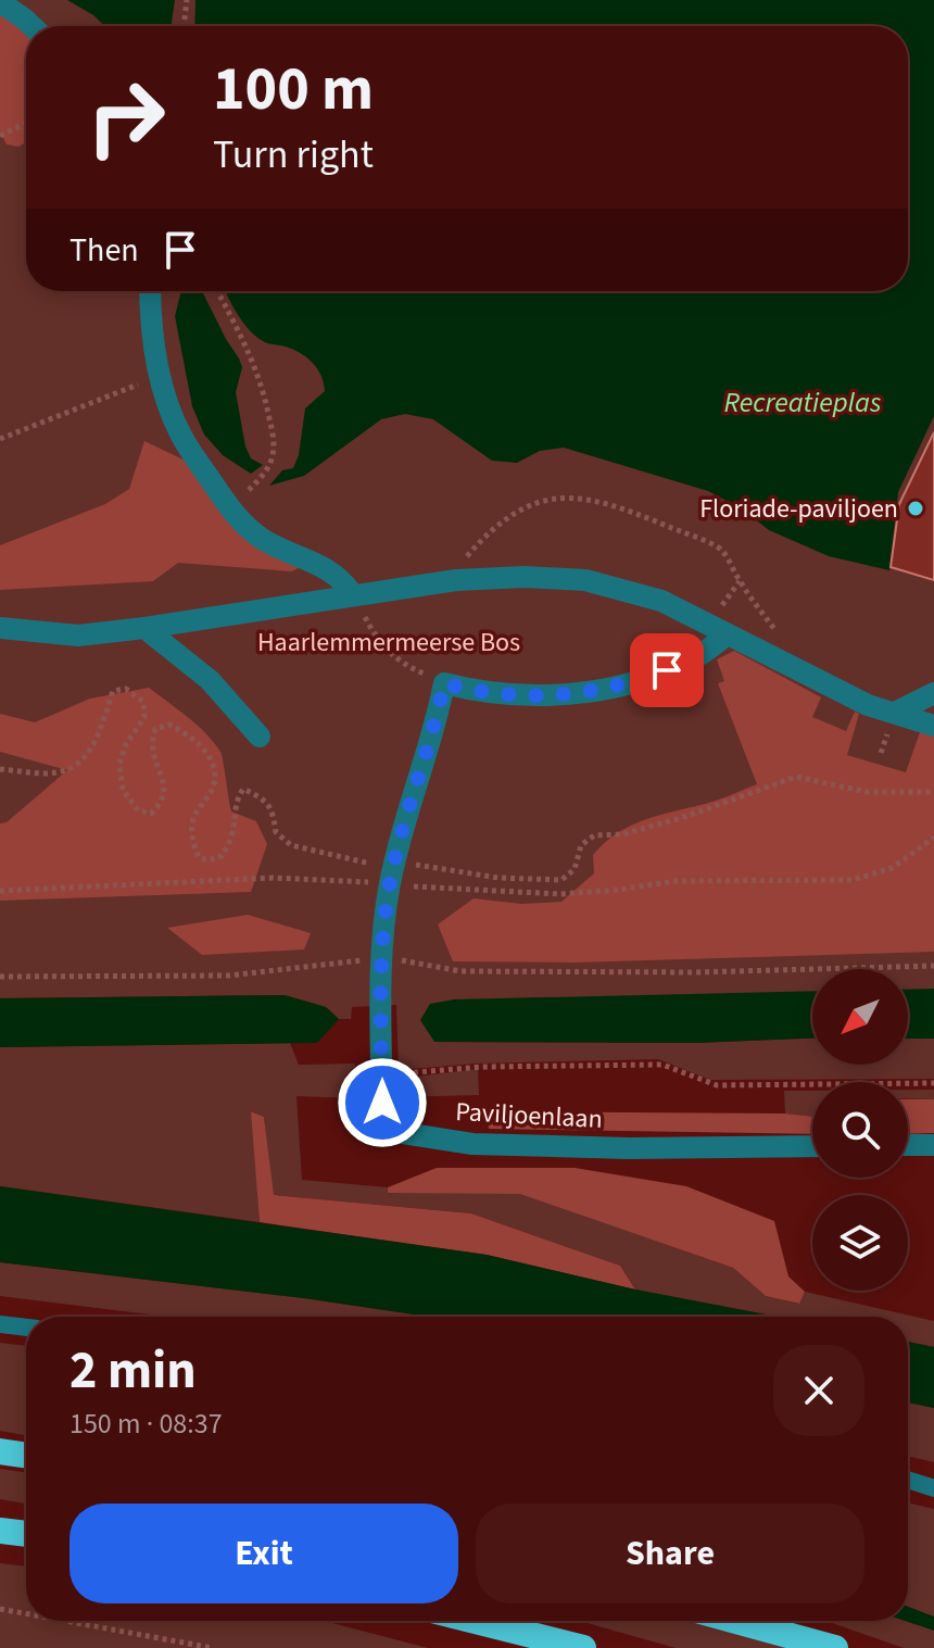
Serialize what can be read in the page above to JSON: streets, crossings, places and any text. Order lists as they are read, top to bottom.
{
  "streets": {
    "street": ["Paviljoenlaan"]
  },
  "water": ["Recreatieplas"],
  "parks": ["Haarlemmermeerse Bos"],
  "places": ["Floriade-paviljoen"],
  "north": "bottom left",
  "page": {
    "turn": ["100 m", "Turn right"],
    "then": "Then",
    "heading": ["2 min", "150 m · 08:37"],
    "buttons": ["Exit", "Share"]
  }
}
